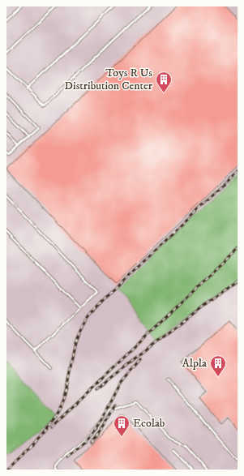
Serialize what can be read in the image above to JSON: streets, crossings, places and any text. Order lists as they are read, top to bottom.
{
  "places": {
    "building": ["Toys R Us Distribution Center", "Alpla", "Ecolab"]
  }
}
